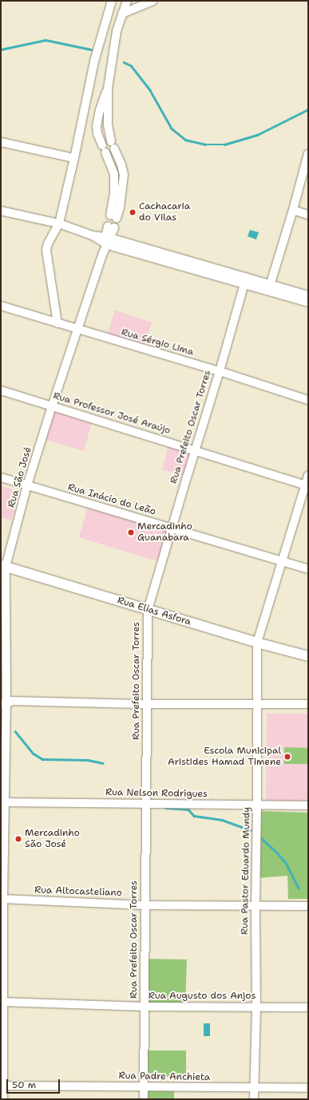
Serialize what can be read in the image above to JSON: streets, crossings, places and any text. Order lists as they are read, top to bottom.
{
  "streets": {
    "street": [
      "Rua Sérgio Lima",
      "Rua Professor José Araújo",
      "Rua Prefeito Oscar Torres",
      "Rua São José",
      "Rua Inácio do Leão",
      "Rua Elias Asfora",
      "Rua Nelson Rodrigues",
      "Rua Pastor Eduardo Mundy",
      "Rua Altocasteliano",
      "Rua Augusto dos Anjos",
      "Rua Padre Anchieta"
    ]
  },
  "crossings": [
    ["Rua Sérgio Lima", "Rua Prefeito Oscar Torres"],
    ["Rua Sérgio Lima", "Rua São José"],
    ["Rua Professor José Araújo", "Rua Prefeito Oscar Torres"],
    ["Rua Professor José Araújo", "Rua São José"],
    ["Rua Professor José Araújo", "Rua Pastor Eduardo Mundy"],
    ["Rua Prefeito Oscar Torres", "Rua Inácio do Leão"],
    ["Rua Prefeito Oscar Torres", "Rua Elias Asfora"],
    ["Rua Prefeito Oscar Torres", "Rua Nelson Rodrigues"],
    ["Rua Prefeito Oscar Torres", "Rua Altocasteliano"],
    ["Rua Prefeito Oscar Torres", "Rua Augusto dos Anjos"],
    ["Rua Prefeito Oscar Torres", "Rua Padre Anchieta"],
    ["Rua São José", "Rua Inácio do Leão"],
    ["Rua São José", "Rua Elias Asfora"],
    ["Rua São José", "Rua Nelson Rodrigues"],
    ["Rua São José", "Rua Altocasteliano"],
    ["Rua São José", "Rua Augusto dos Anjos"],
    ["Rua São José", "Rua Padre Anchieta"],
    ["Rua Inácio do Leão", "Rua Pastor Eduardo Mundy"],
    ["Rua Elias Asfora", "Rua Pastor Eduardo Mundy"],
    ["Rua Nelson Rodrigues", "Rua Pastor Eduardo Mundy"],
    ["Rua Pastor Eduardo Mundy", "Rua Altocasteliano"],
    ["Rua Pastor Eduardo Mundy", "Rua Augusto dos Anjos"],
    ["Rua Pastor Eduardo Mundy", "Rua Padre Anchieta"]
  ],
  "places": [
    "Cachacaria do Vilas",
    "Mercadinho Guanabara",
    "Escola Municipal Aristides Hamad Timene",
    "Mercadinho São José"
  ],
  "scale_bar": "50 m"
}
